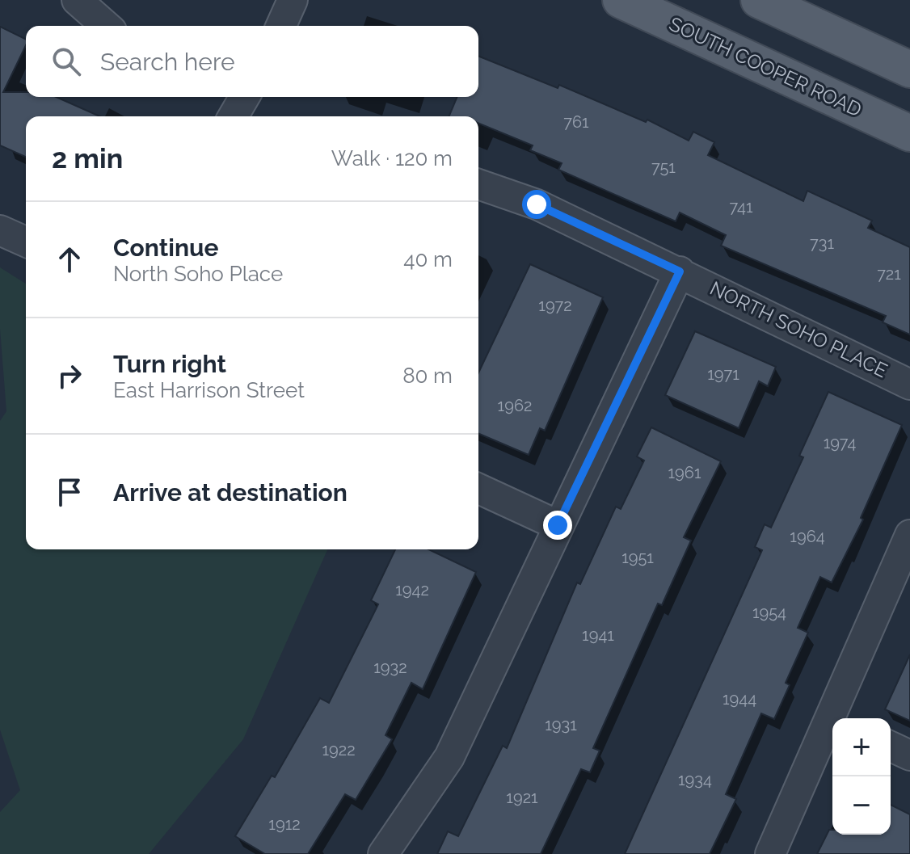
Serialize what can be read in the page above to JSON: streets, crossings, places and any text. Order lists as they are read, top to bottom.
{
  "streets": {
    "main road": ["SOUTH COOPER ROAD"],
    "street": ["NORTH SOHO PLACE"]
  },
  "house_numbers": [
    "761",
    "751",
    "741",
    "731",
    "721",
    "1972",
    "1971",
    "1962",
    "1974",
    "1961",
    "1964",
    "1951",
    "1942",
    "1954",
    "1941",
    "1932",
    "1944",
    "1931",
    "1922",
    "1934",
    "1921",
    "1912"
  ],
  "page": {
    "search": "Search here",
    "heading": ["2 min", "Walk · 120 m"],
    "list": [
      ["Continue", "North Soho Place", "40 m"],
      ["Turn right", "East Harrison Street", "80 m"],
      "Arrive at destination"
    ],
    "map_buttons": ["+", "−"]
  }
}
